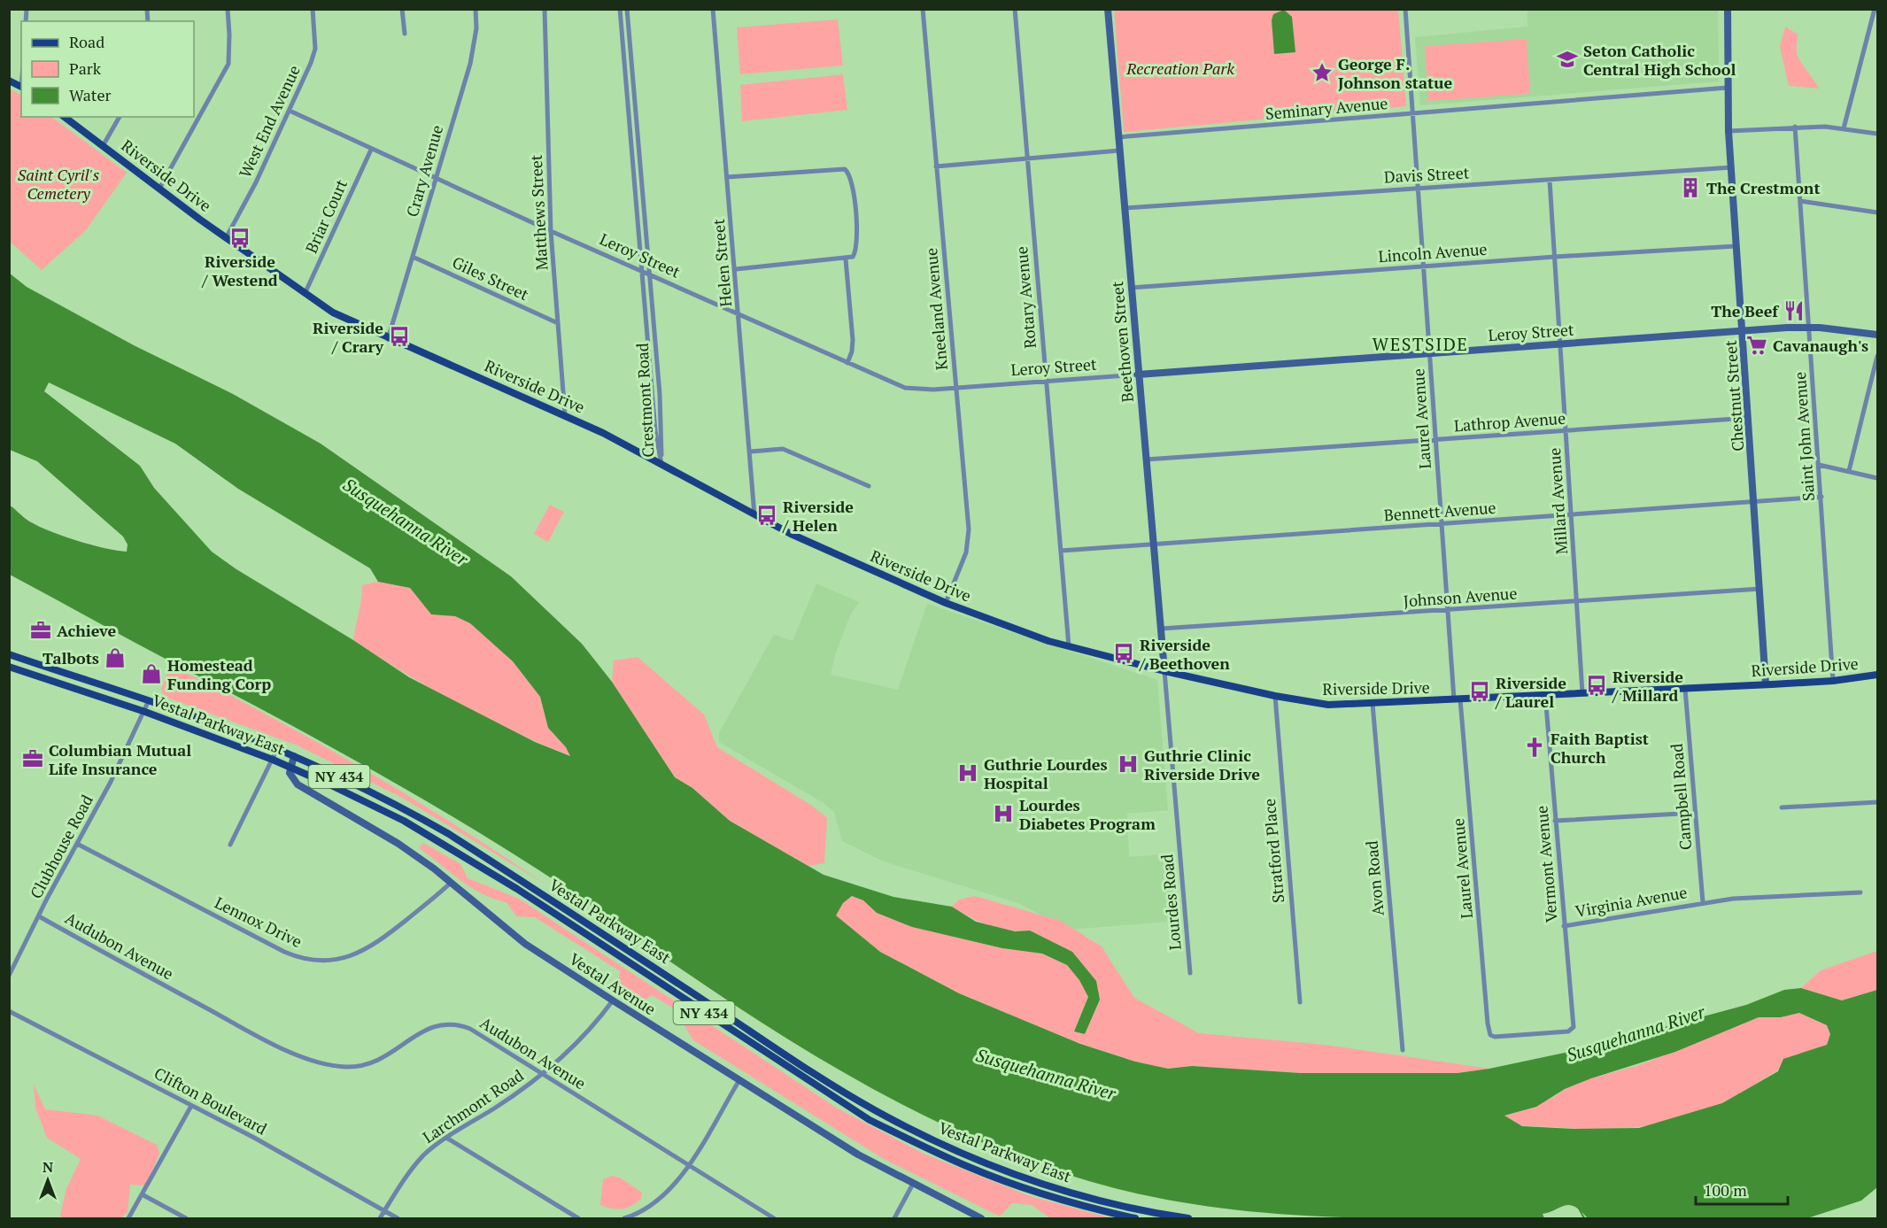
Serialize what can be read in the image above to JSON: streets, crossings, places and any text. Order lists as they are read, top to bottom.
{
  "streets": {
    "main road": ["Riverside Drive", "Vestal Parkway East", "NY 434"],
    "street": [
      "Seminary Avenue",
      "West End Avenue",
      "Crary Avenue",
      "Davis Street",
      "Matthews Street",
      "Briar Court",
      "Lincoln Avenue",
      "Leroy Street",
      "Helen Street",
      "Giles Street",
      "Rotary Avenue",
      "Kneeland Avenue",
      "Beethoven Street",
      "Chestnut Street",
      "Crestmont Road",
      "Laurel Avenue",
      "Lathrop Avenue",
      "Saint John Avenue",
      "Millard Avenue",
      "Bennett Avenue",
      "Johnson Avenue",
      "Campbell Road",
      "Clubhouse Road",
      "Stratford Place",
      "Vermont Avenue",
      "Avon Road",
      "Virginia Avenue",
      "Lourdes Road",
      "Lennox Drive",
      "Audubon Avenue",
      "Vestal Avenue",
      "Clifton Boulevard",
      "Larchmont Road"
    ]
  },
  "crossings": [
    ["Seminary Avenue", "Beethoven Street"],
    ["Seminary Avenue", "Chestnut Street"],
    ["Seminary Avenue", "Laurel Avenue"],
    ["West End Avenue", "Riverside Drive"],
    ["West End Avenue", "Leroy Street"],
    ["Crary Avenue", "Riverside Drive"],
    ["Crary Avenue", "Leroy Street"],
    ["Crary Avenue", "Giles Street"],
    ["Davis Street", "Beethoven Street"],
    ["Davis Street", "Chestnut Street"],
    ["Davis Street", "Laurel Avenue"],
    ["Davis Street", "Millard Avenue"],
    ["Riverside Drive", "Matthews Street"],
    ["Riverside Drive", "Briar Court"],
    ["Riverside Drive", "Helen Street"],
    ["Riverside Drive", "Rotary Avenue"],
    ["Riverside Drive", "Kneeland Avenue"],
    ["Riverside Drive", "Beethoven Street"],
    ["Riverside Drive", "Chestnut Street"],
    ["Riverside Drive", "Crestmont Road"],
    ["Riverside Drive", "Laurel Avenue"],
    ["Riverside Drive", "Saint John Avenue"],
    ["Riverside Drive", "Millard Avenue"],
    ["Riverside Drive", "Campbell Road"],
    ["Riverside Drive", "Stratford Place"],
    ["Riverside Drive", "Vermont Avenue"],
    ["Riverside Drive", "Avon Road"],
    ["Riverside Drive", "Lourdes Road"],
    ["Matthews Street", "Leroy Street"],
    ["Matthews Street", "Giles Street"],
    ["Briar Court", "Leroy Street"],
    ["Lincoln Avenue", "Beethoven Street"],
    ["Lincoln Avenue", "Chestnut Street"],
    ["Lincoln Avenue", "Laurel Avenue"],
    ["Lincoln Avenue", "Millard Avenue"],
    ["Leroy Street", "Helen Street"],
    ["Leroy Street", "Rotary Avenue"],
    ["Leroy Street", "Kneeland Avenue"],
    ["Leroy Street", "Beethoven Street"],
    ["Leroy Street", "Chestnut Street"],
    ["Leroy Street", "Crestmont Road"],
    ["Leroy Street", "Laurel Avenue"],
    ["Leroy Street", "Saint John Avenue"],
    ["Leroy Street", "Millard Avenue"],
    ["Rotary Avenue", "Bennett Avenue"],
    ["Beethoven Street", "Lathrop Avenue"],
    ["Beethoven Street", "Bennett Avenue"],
    ["Beethoven Street", "Johnson Avenue"],
    ["Beethoven Street", "Lourdes Road"],
    ["Chestnut Street", "Lathrop Avenue"],
    ["Chestnut Street", "Bennett Avenue"],
    ["Chestnut Street", "Johnson Avenue"],
    ["Laurel Avenue", "Lathrop Avenue"],
    ["Laurel Avenue", "Bennett Avenue"],
    ["Laurel Avenue", "Johnson Avenue"],
    ["Laurel Avenue", "Vermont Avenue"],
    ["Lathrop Avenue", "Millard Avenue"],
    ["Saint John Avenue", "Bennett Avenue"],
    ["Millard Avenue", "Bennett Avenue"],
    ["Millard Avenue", "Johnson Avenue"],
    ["Vestal Parkway East", "Clubhouse Road"],
    ["Vestal Parkway East", "Vestal Avenue"],
    ["Campbell Road", "Virginia Avenue"],
    ["Clubhouse Road", "Lennox Drive"],
    ["Clubhouse Road", "Audubon Avenue"],
    ["Vermont Avenue", "Virginia Avenue"],
    ["Lennox Drive", "Vestal Avenue"],
    ["Audubon Avenue", "Larchmont Road"],
    ["Vestal Avenue", "Larchmont Road"],
    ["Clifton Boulevard", "Larchmont Road"]
  ],
  "districts": ["WESTSIDE"],
  "water": ["Susquehanna River"],
  "parks": ["Recreation Park", "Saint Cyril's Cemetery"],
  "places": {
    "school or university": ["Seton Catholic Central High School"],
    "place": ["George F. Johnson statue"],
    "building": ["The Crestmont"],
    "bus stop": [
      "Riverside / Westend",
      "Riverside / Crary",
      "Riverside / Helen",
      "Riverside / Beethoven",
      "Riverside / Millard",
      "Riverside / Laurel"
    ],
    "restaurant": ["The Beef"],
    "supermarket": ["Cavanaugh's"],
    "office": ["Achieve", "Columbian Mutual Life Insurance"],
    "shop": ["Talbots", "Homestead Funding Corp"],
    "church": ["Faith Baptist Church"],
    "hospital": ["Guthrie Clinic Riverside Drive", "Guthrie Lourdes Hospital", "Lourdes Diabetes Program"]
  },
  "legend": ["Road", "Park", "Water"],
  "scale_bar": "100 m",
  "north": "top"
}
